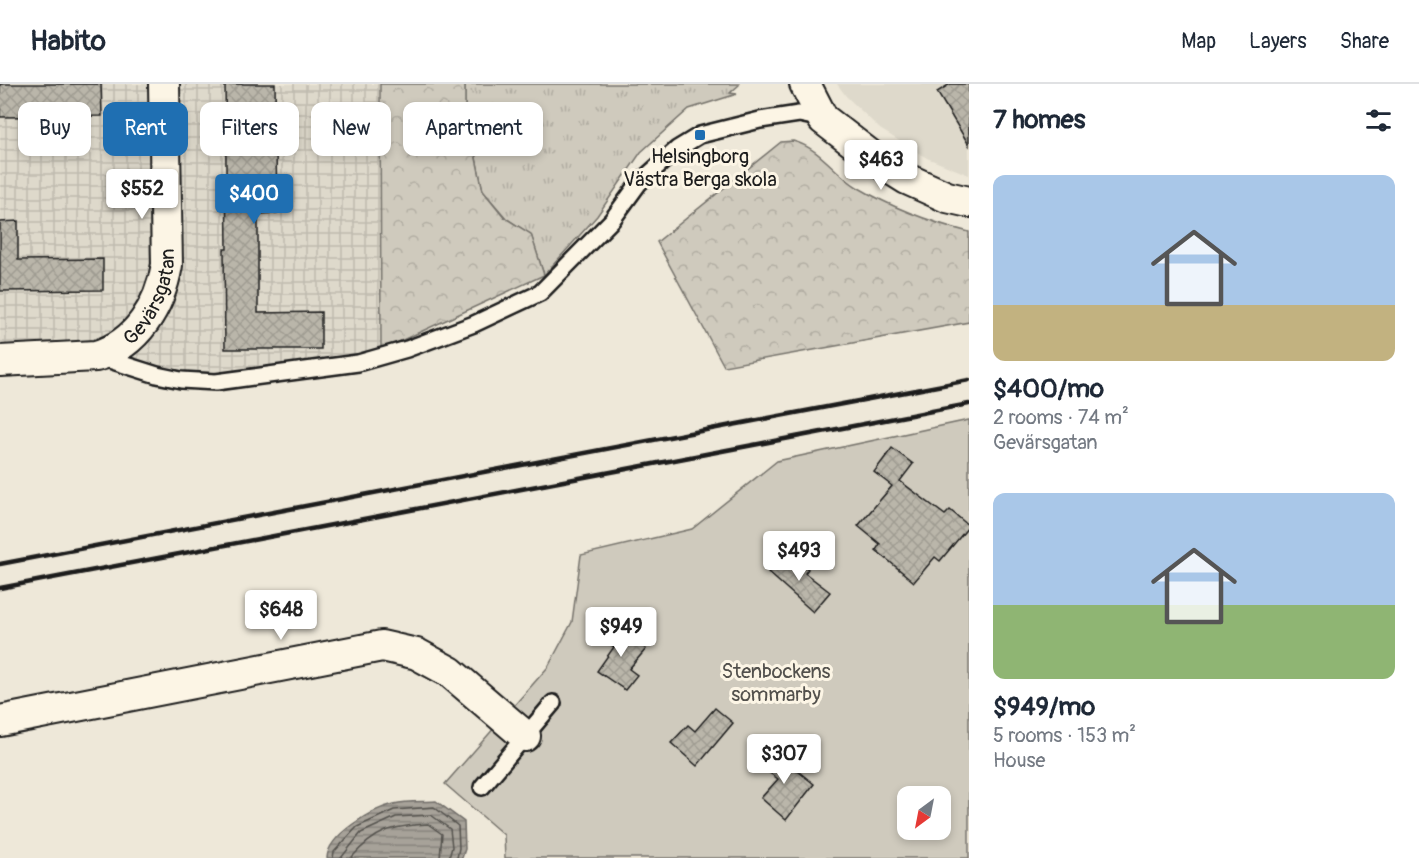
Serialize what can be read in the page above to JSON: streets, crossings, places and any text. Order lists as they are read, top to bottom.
{
  "streets": {
    "street": ["Gevärsgatan"]
  },
  "parks": ["Stenbockens sommarby"],
  "places": {
    "transit": ["Helsingborg Västra Berga skola"]
  },
  "north": "bottom left",
  "page": {
    "header": "Habito",
    "nav": ["Map", "Layers", "Share"],
    "heading": "7 homes",
    "chip": [
      "Buy",
      "Rent",
      "Filters",
      "New",
      "Apartment"
    ],
    "price": [
      "$463",
      "$552",
      "$400",
      "$493",
      "$648",
      "$949",
      "$307"
    ],
    "list": [
      {
        "name": "$400/mo",
        "note": "2 rooms · 74 m² · Gevärsgatan"
      },
      {
        "name": "$949/mo",
        "note": "5 rooms · 153 m² · House"
      }
    ]
  }
}
